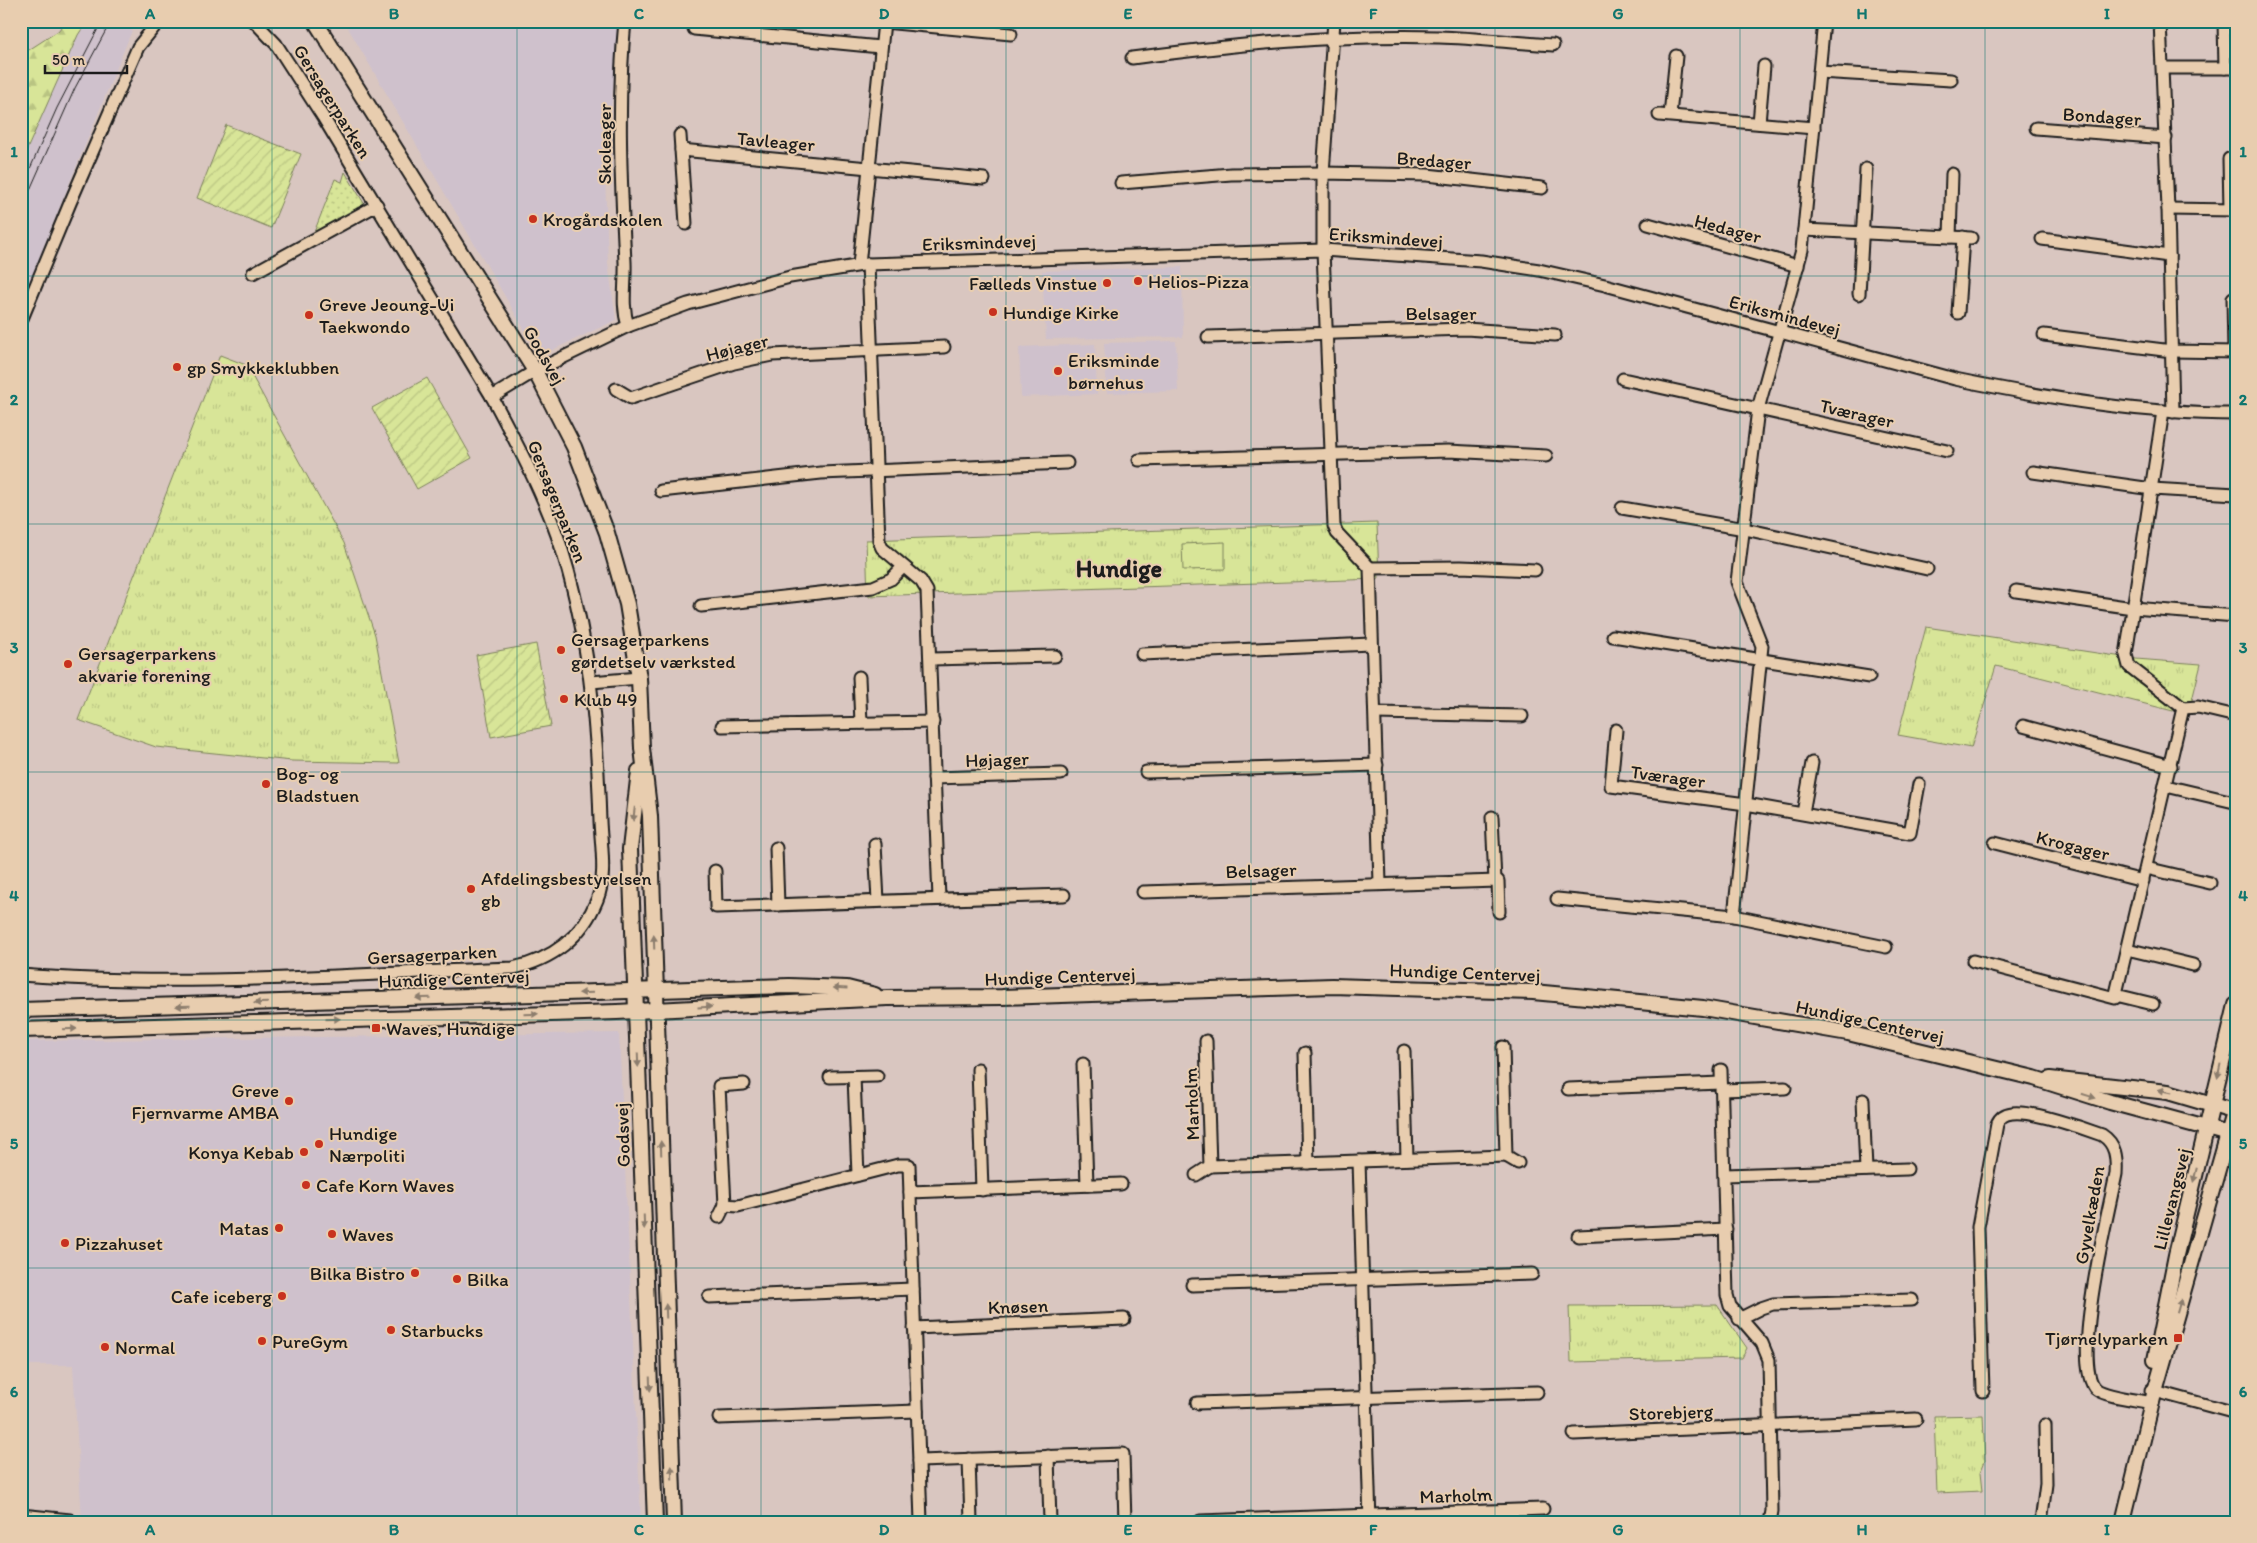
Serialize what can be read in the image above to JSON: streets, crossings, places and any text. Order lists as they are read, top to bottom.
{
  "streets": {
    "street": [
      "Gersagerparken",
      "Bondager",
      "Tavleager",
      "Skoleager",
      "Bredager",
      "Hedager",
      "Eriksmindevej",
      "Belsager",
      "Højager",
      "Godsvej",
      "Tværager",
      "Krogager",
      "Hundige Centervej",
      "Marholm",
      "Lillevangsvej",
      "Gyvelkæden",
      "Knøsen",
      "Storebjerg"
    ]
  },
  "crossings": [
    ["Bondager", "Eriksmindevej"],
    ["Skoleager", "Eriksmindevej"],
    ["Eriksmindevej", "Godsvej"],
    ["Godsvej", "Hundige Centervej"],
    ["Hundige Centervej", "Lillevangsvej"],
    ["Lillevangsvej", "Gyvelkæden"]
  ],
  "districts": ["Hundige"],
  "places": {
    "other": [
      "Krogårdskolen",
      "Helios-Pizza",
      "Fælleds Vinstue",
      "Hundige Kirke",
      "Greve Jeoung-Ui Taekwondo",
      "gp Smykkeklubben",
      "Eriksminde børnehus",
      "Gersagerparkens gørdetselv værksted",
      "Gersagerparkens akvarie forening",
      "Klub 49",
      "Bog- og Bladstuen",
      "Afdelingsbestyrelsen gb",
      "Greve Fjernvarme AMBA",
      "Hundige Nærpoliti",
      "Konya Kebab",
      "Cafe Korn Waves",
      "Matas",
      "Waves",
      "Pizzahuset",
      "Bilka Bistro",
      "Bilka",
      "Cafe iceberg",
      "Starbucks",
      "PureGym",
      "Normal"
    ],
    "transit": ["Waves, Hundige", "Tjørnelyparken"]
  },
  "scale_bar": "50 m",
  "grid": {
    "columns": [
      "A",
      "B",
      "C",
      "D",
      "E",
      "F",
      "G",
      "H",
      "I"
    ],
    "rows": [
      "1",
      "2",
      "3",
      "4",
      "5",
      "6"
    ]
  }
}
